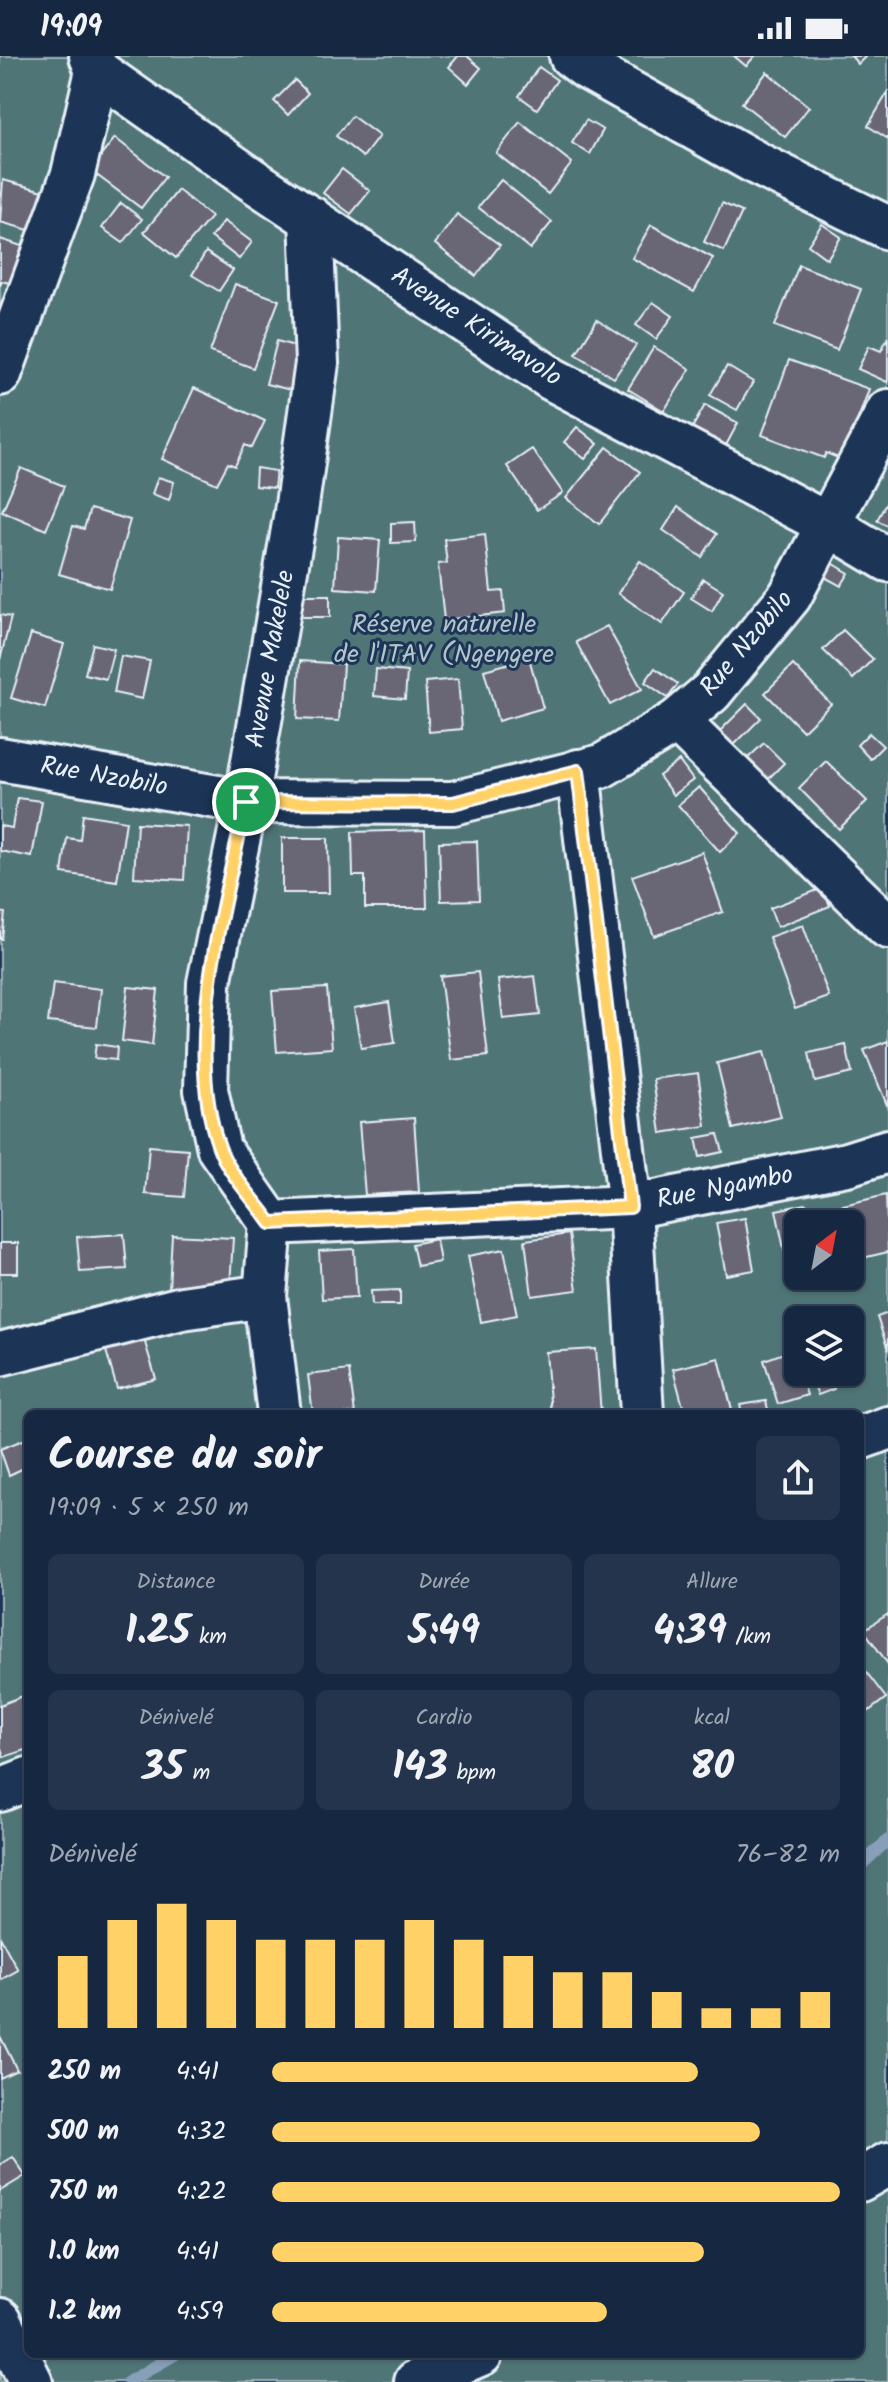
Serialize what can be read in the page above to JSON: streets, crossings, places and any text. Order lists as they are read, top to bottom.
{
  "streets": {
    "street": [
      "Avenue Kirimavolo",
      "Rue Nzobilo",
      "Avenue Makelele",
      "Rue Ngambo"
    ]
  },
  "crossings": [
    ["Avenue Kirimavolo", "Rue Nzobilo"],
    ["Avenue Kirimavolo", "Avenue Makelele"],
    ["Rue Nzobilo", "Avenue Makelele"],
    ["Avenue Makelele", "Rue Ngambo"]
  ],
  "parks": ["Réserve naturelle de l'ITAV (Ngengere"],
  "north": "top right",
  "page": {
    "status": "19:09",
    "heading": ["Course du soir", "19:09 · 5 × 250 m"],
    "stats": [
      ["Distance", "1.25 km"],
      ["Durée", "5:49"],
      ["Allure", "4:39 /km"],
      ["Dénivelé", "35 m"],
      ["Cardio", "143 bpm"],
      ["kcal", "80"]
    ],
    "chart": ["Dénivelé", "76–82 m"],
    "list": [
      {
        "name": "250 m",
        "note": "4:41"
      },
      {
        "name": "500 m",
        "note": "4:32"
      },
      {
        "name": "750 m",
        "note": "4:22"
      },
      {
        "name": "1.0 km",
        "note": "4:41"
      },
      {
        "name": "1.2 km",
        "note": "4:59"
      }
    ]
  }
}
